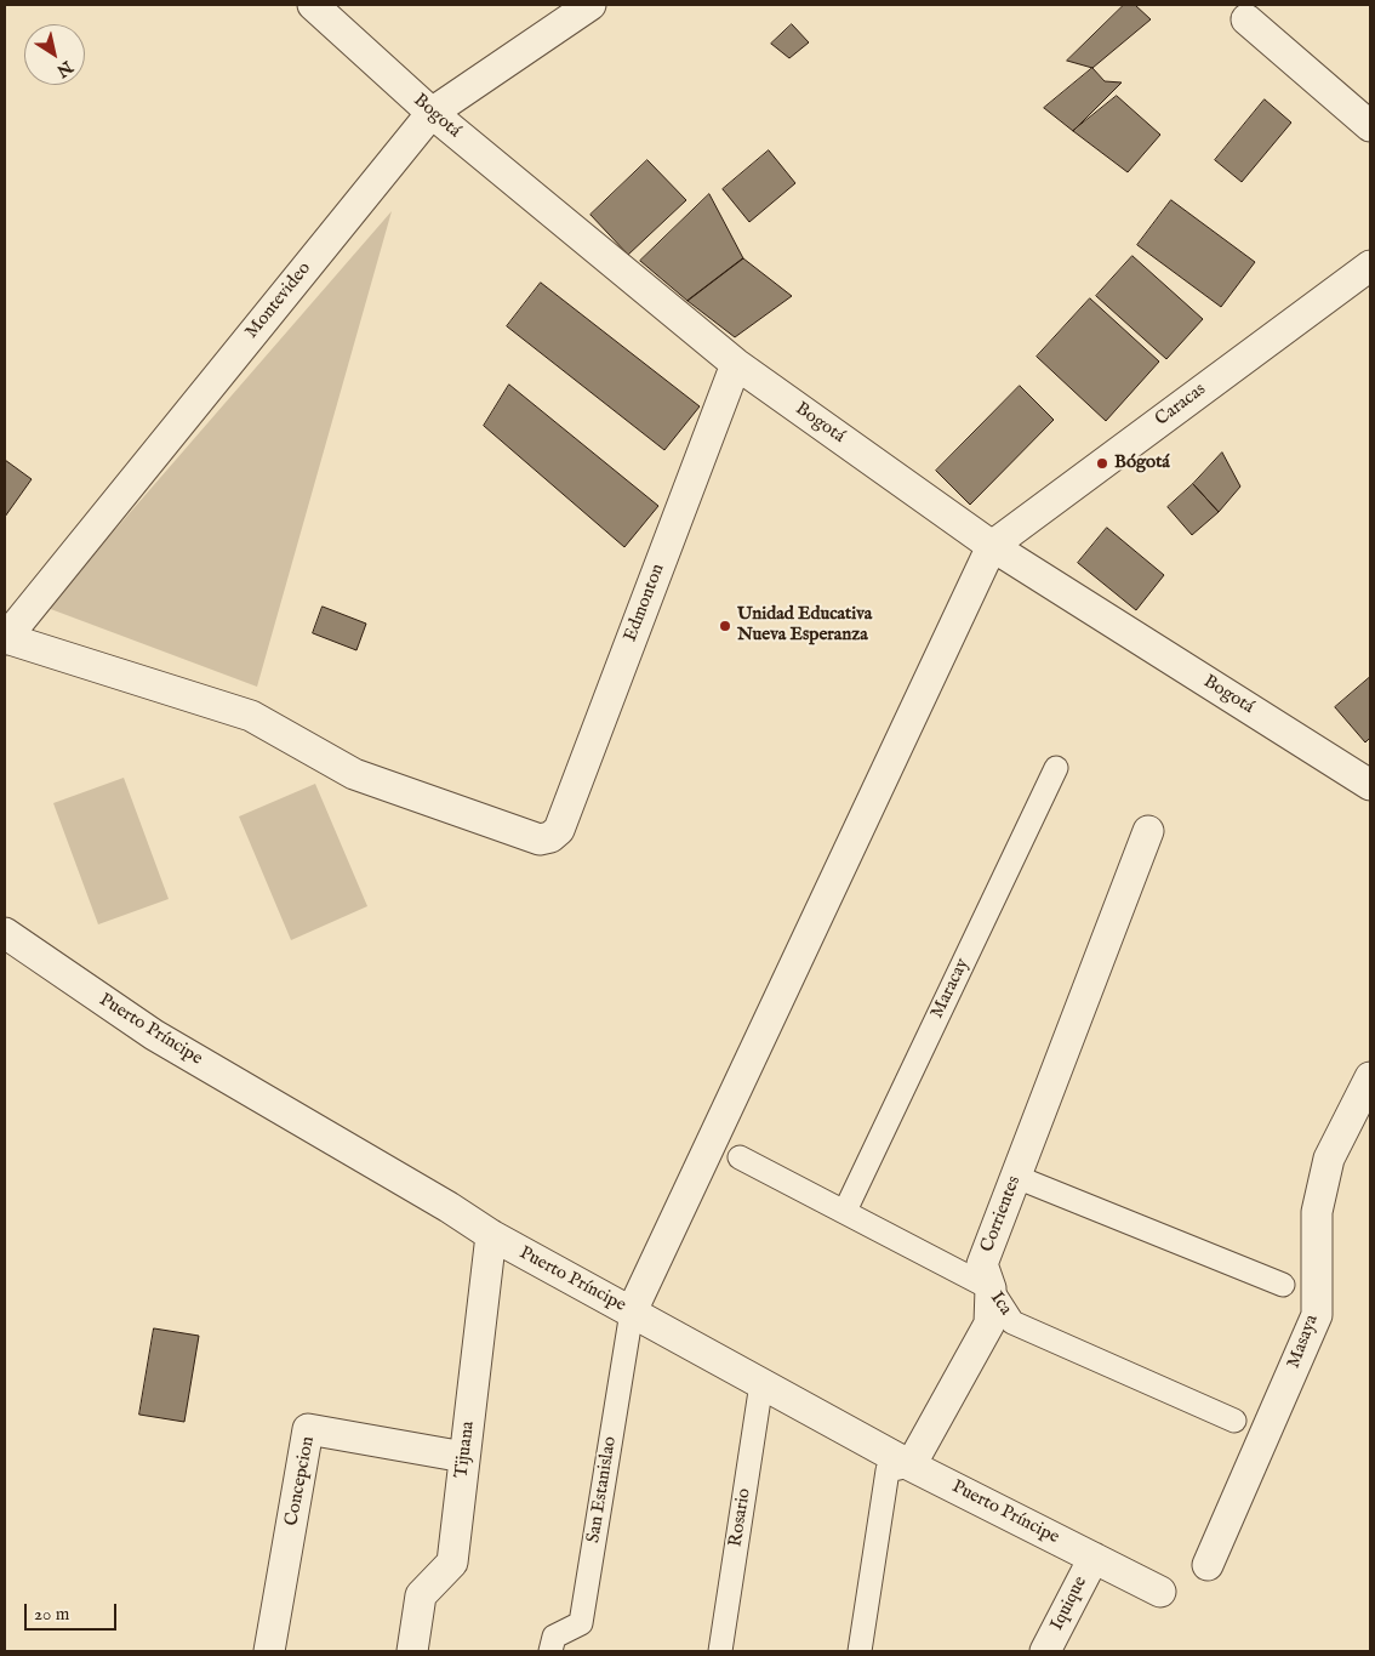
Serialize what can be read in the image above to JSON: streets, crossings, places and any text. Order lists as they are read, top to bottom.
{
  "streets": {
    "street": [
      "Bogotá",
      "Montevideo",
      "Caracas",
      "Edmonton",
      "Maracay",
      "Puerto Príncipe",
      "Corrientes",
      "Ica",
      "Masaya",
      "Tijuana",
      "Concepcion",
      "San Estanislao",
      "Rosario",
      "Iquique"
    ]
  },
  "crossings": [
    ["Bogotá", "Montevideo"],
    ["Bogotá", "Caracas"],
    ["Bogotá", "Edmonton"],
    ["Montevideo", "Edmonton"],
    ["Maracay", "Ica"],
    ["Puerto Príncipe", "Corrientes"],
    ["Puerto Príncipe", "Tijuana"],
    ["Puerto Príncipe", "San Estanislao"],
    ["Puerto Príncipe", "Rosario"],
    ["Puerto Príncipe", "Iquique"],
    ["Corrientes", "Ica"],
    ["Tijuana", "Concepcion"]
  ],
  "places": ["Bógotá", "Unidad Educativa Nueva Esperanza"],
  "scale_bar": "20 m",
  "north": "bottom right"
}
